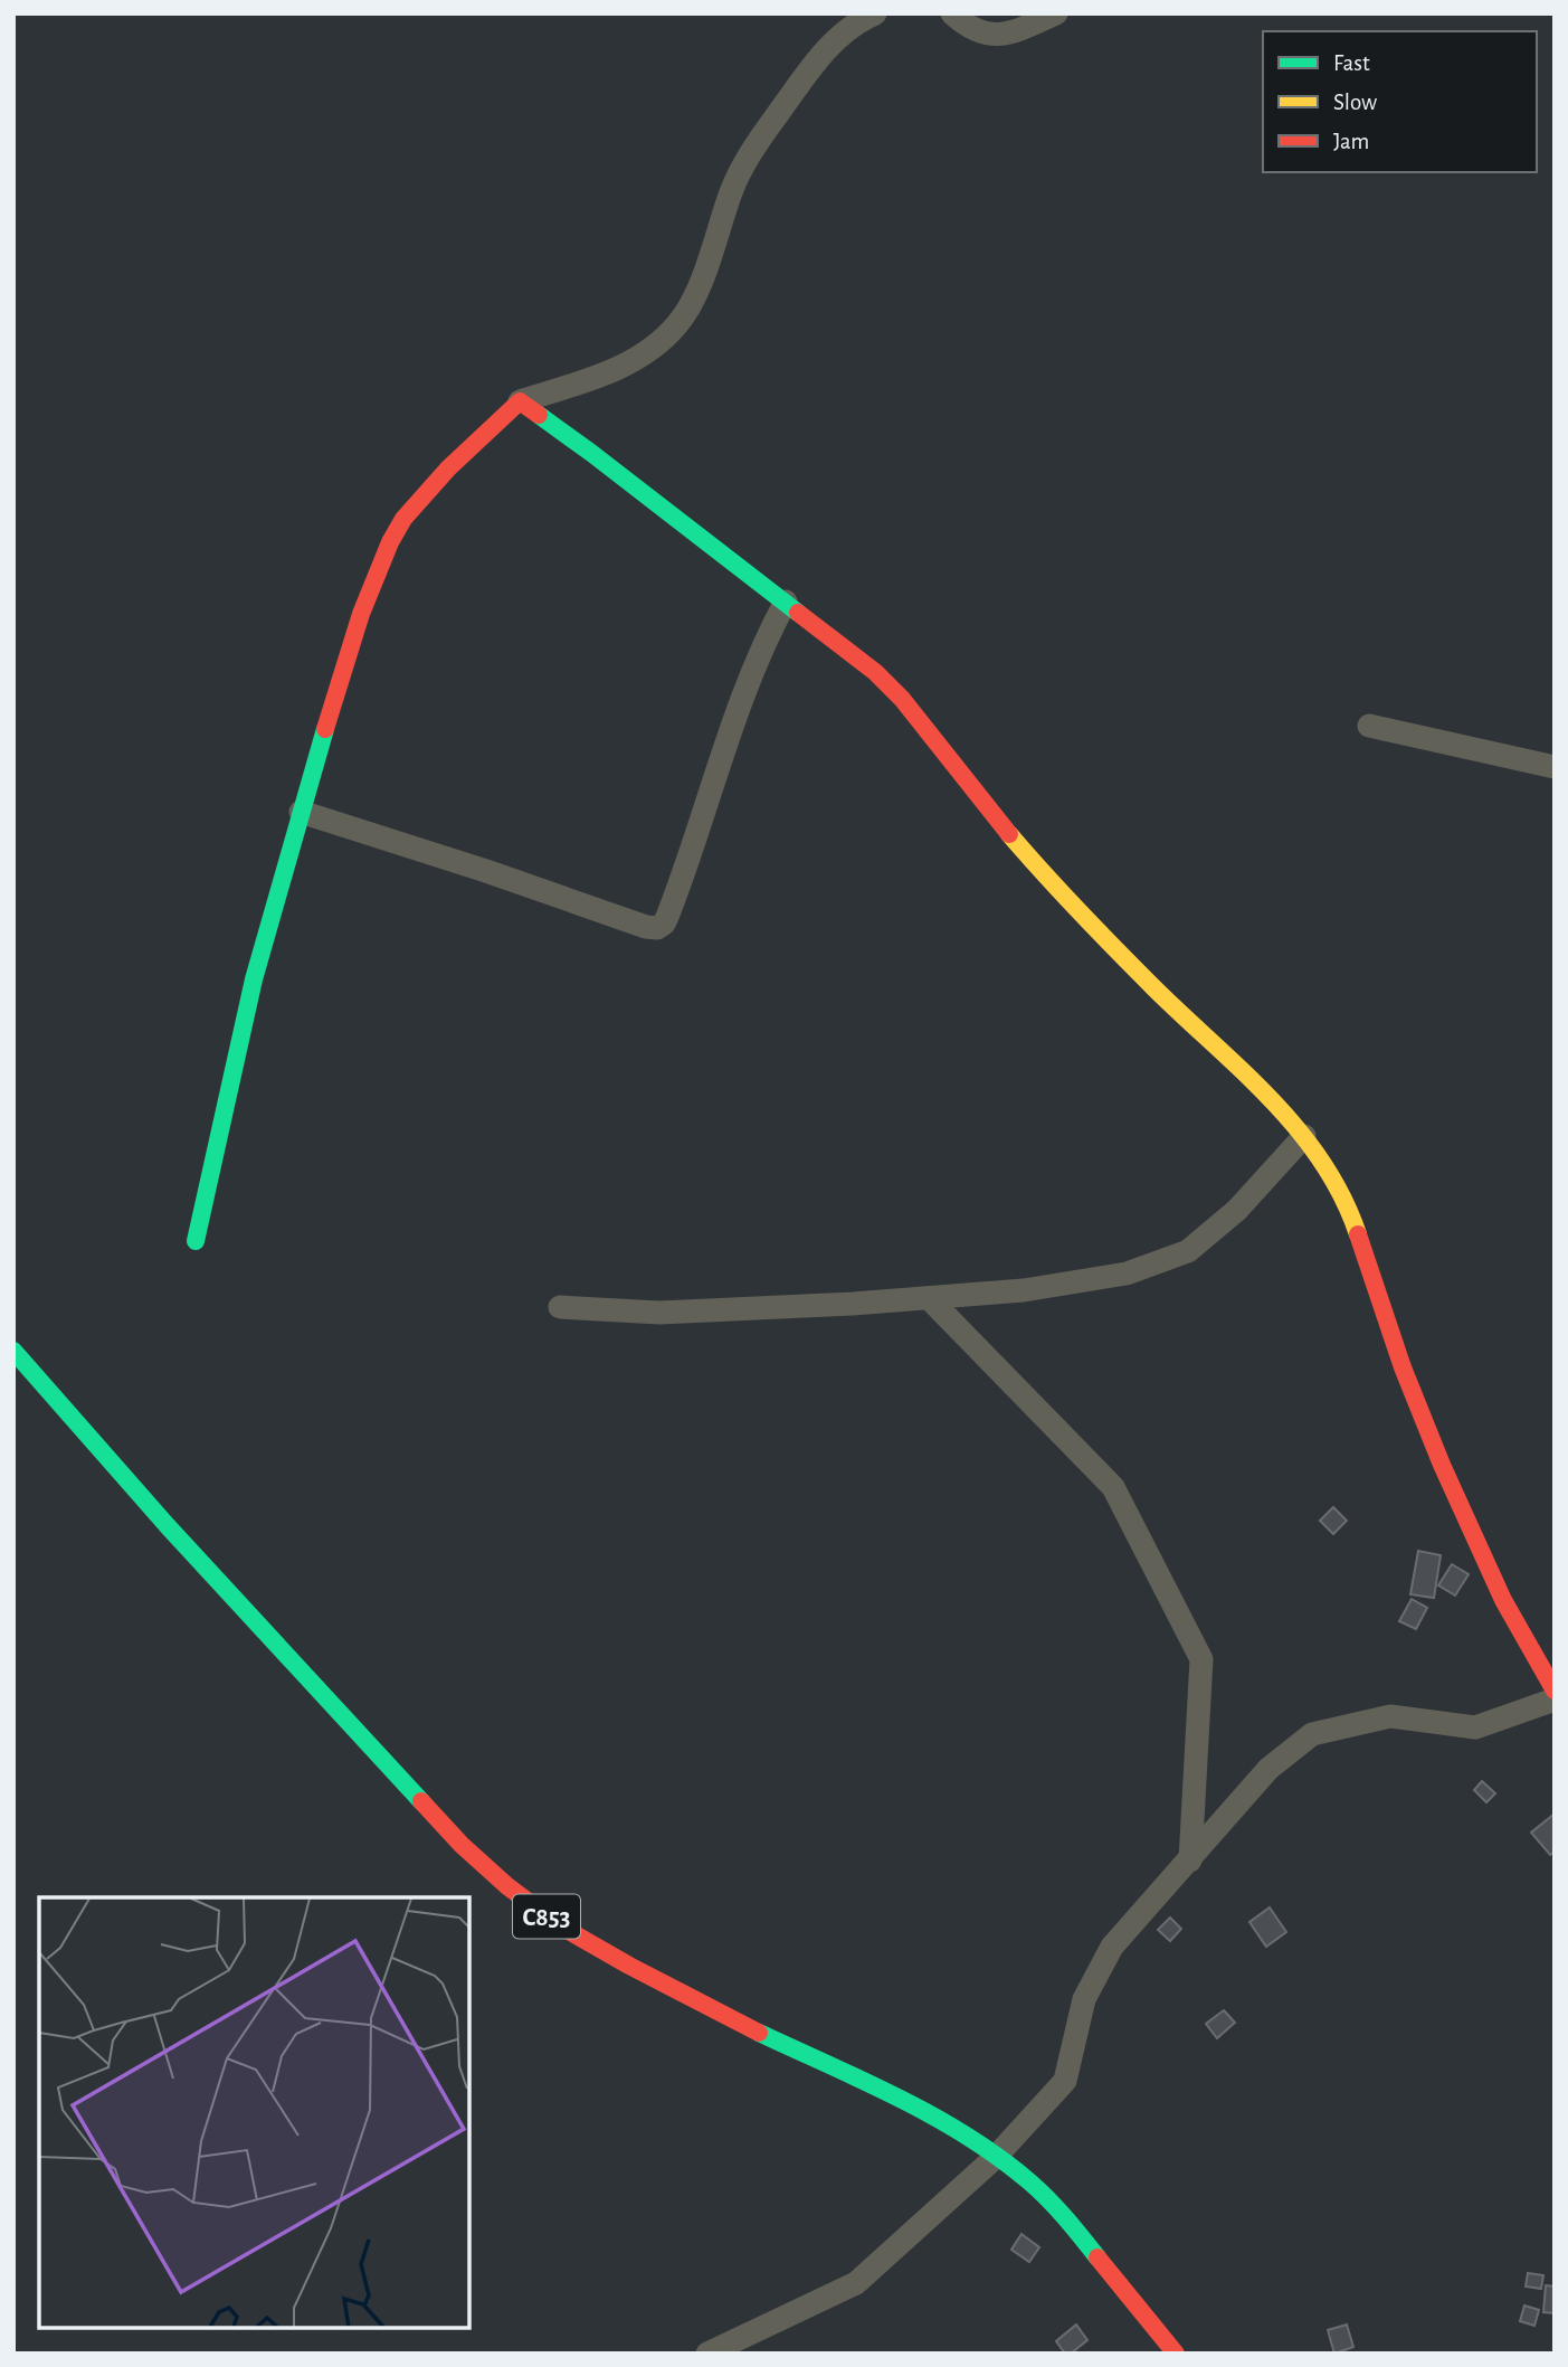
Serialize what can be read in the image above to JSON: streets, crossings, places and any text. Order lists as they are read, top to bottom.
{
  "streets": {
    "street": ["C853"]
  },
  "legend": ["Fast", "Slow", "Jam"]
}
